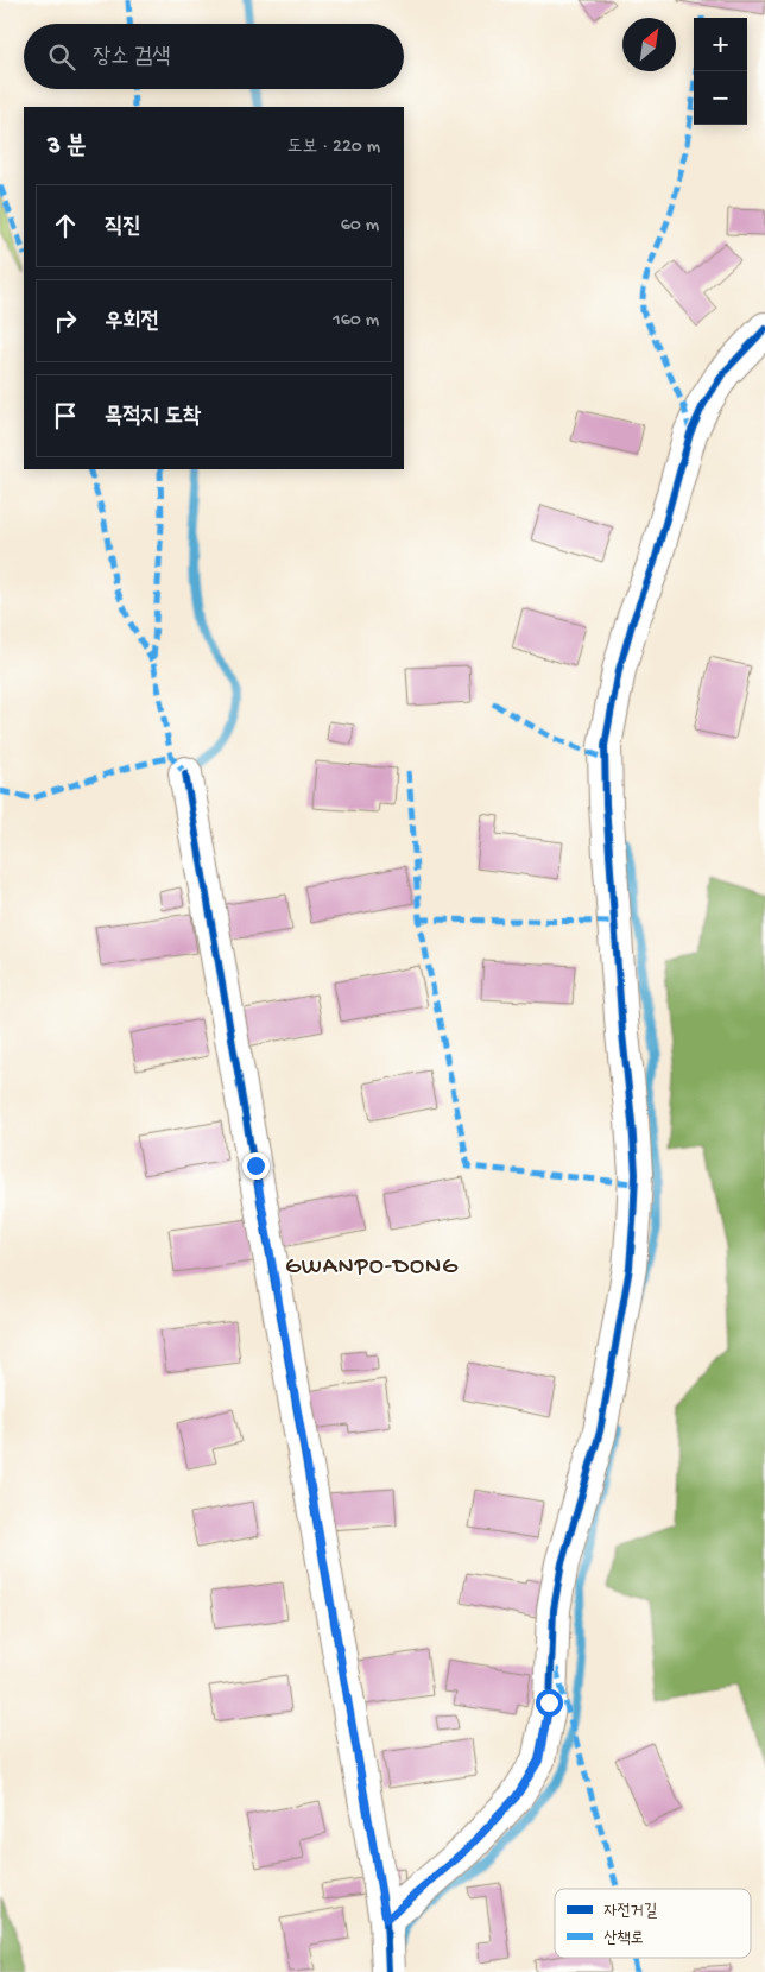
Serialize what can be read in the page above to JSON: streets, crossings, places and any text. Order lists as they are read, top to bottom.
{
  "districts": ["GWANPO-DONG"],
  "legend": ["자전거길", "산책로"],
  "north": "top right",
  "page": {
    "map_buttons": ["+", "−"],
    "search": "장소 검색",
    "heading": ["3 분", "도보 · 220 m"],
    "list": [
      ["직진", "60 m"],
      ["우회전", "160 m"],
      "목적지 도착"
    ]
  }
}
